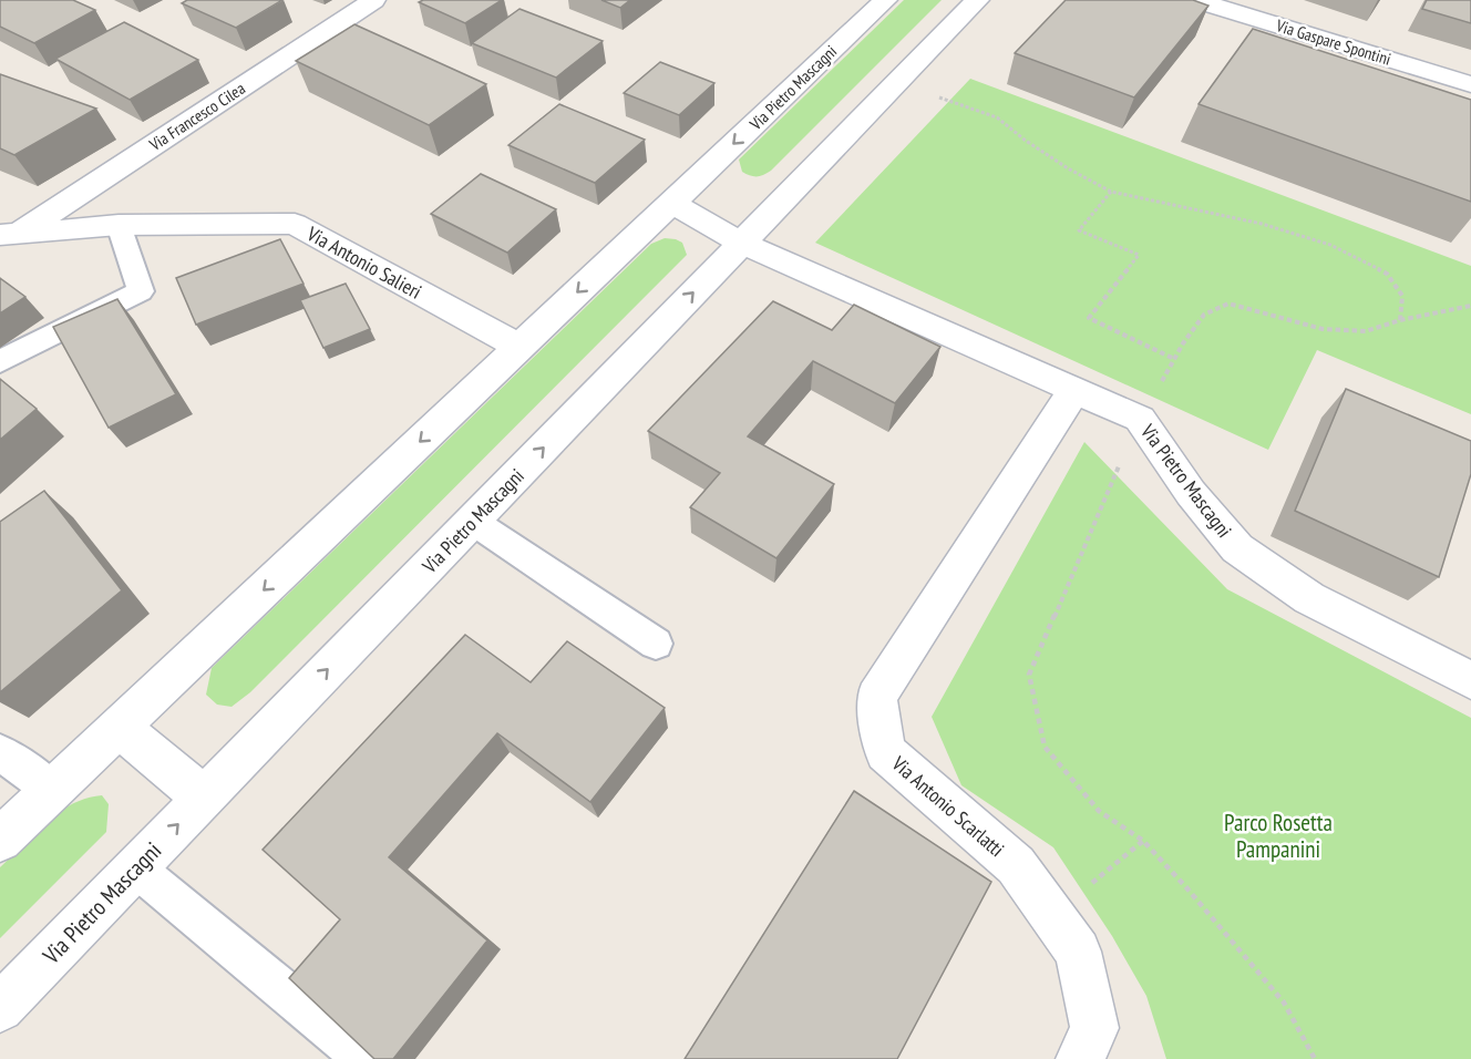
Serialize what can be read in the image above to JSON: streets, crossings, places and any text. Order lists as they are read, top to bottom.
{
  "streets": {
    "street": [
      "Via Gaspare Spontini",
      "Via Pietro Mascagni",
      "Via Francesco Cilea",
      "Via Antonio Salieri",
      "Via Antonio Scarlatti"
    ]
  },
  "crossings": [
    ["Via Pietro Mascagni", "Via Antonio Salieri"],
    ["Via Pietro Mascagni", "Via Antonio Scarlatti"],
    ["Via Francesco Cilea", "Via Antonio Salieri"]
  ],
  "parks": ["Parco Rosetta Pampanini"]
}
